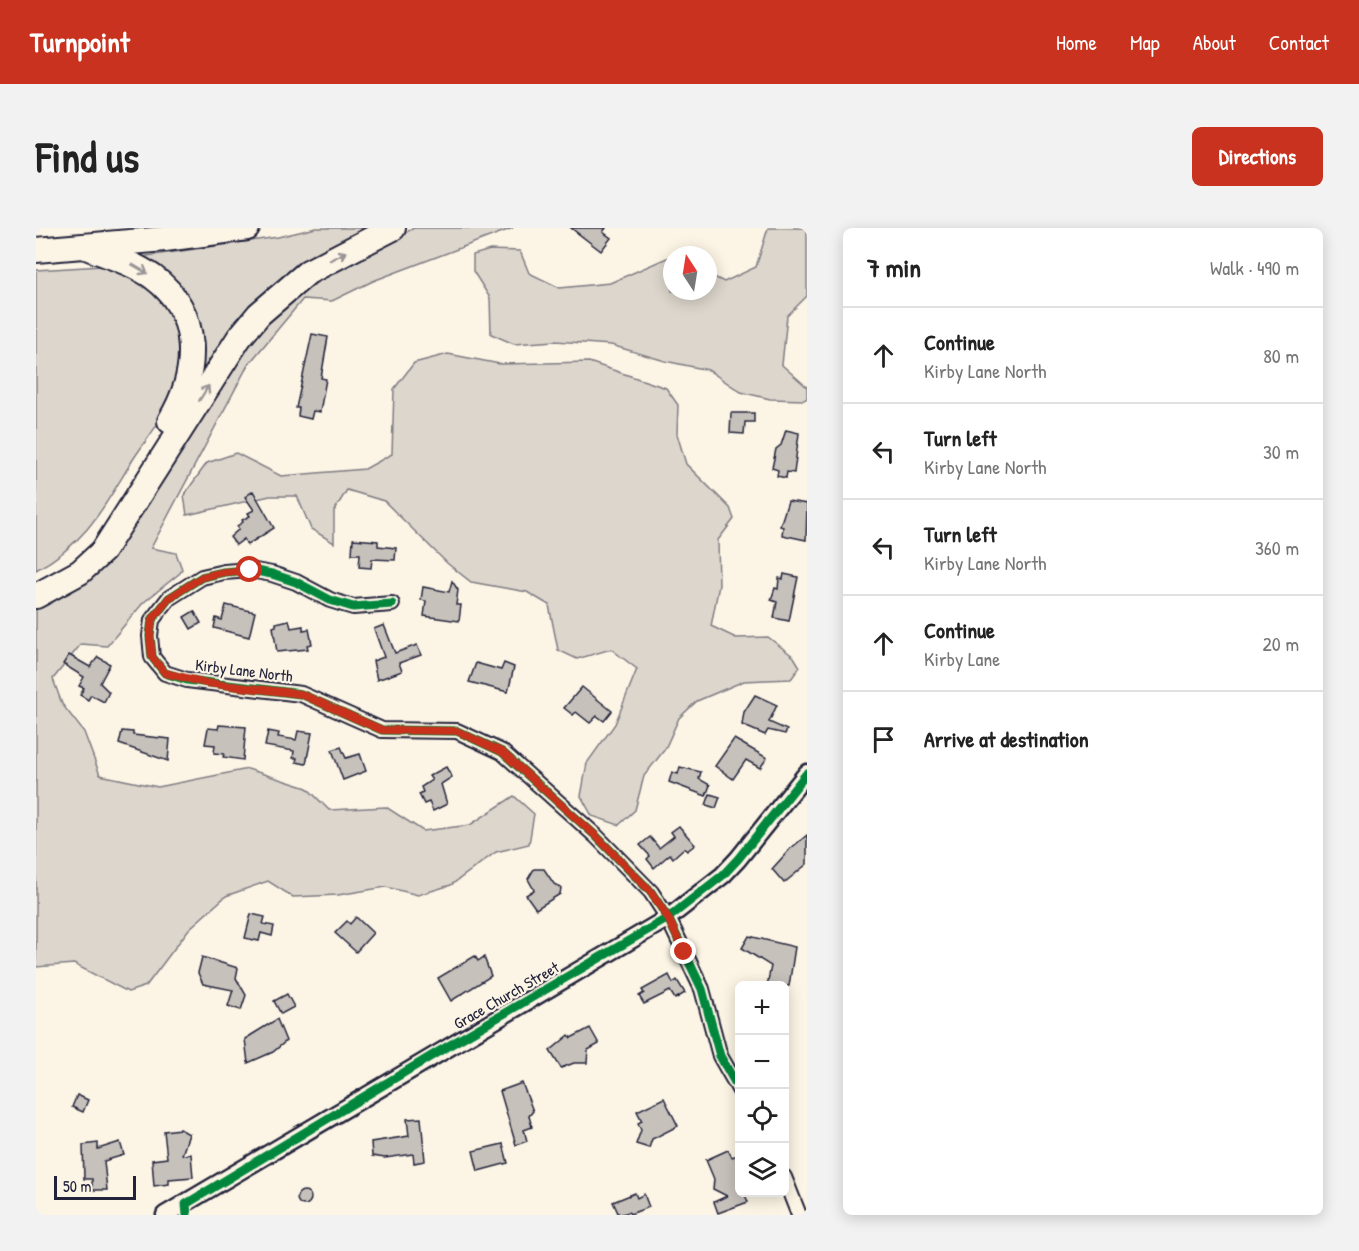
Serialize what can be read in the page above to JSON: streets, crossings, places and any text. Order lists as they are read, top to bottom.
{
  "streets": {
    "street": ["Kirby Lane North", "Grace Church Street"]
  },
  "crossings": [
    ["Kirby Lane North", "Grace Church Street"]
  ],
  "scale_bar": "50 m",
  "north": "top",
  "page": {
    "header": "Turnpoint",
    "nav": [
      "Home",
      "Map",
      "About",
      "Contact"
    ],
    "buttons": "Directions",
    "title": "Find us",
    "heading": ["7 min", "Walk · 490 m"],
    "list": [
      ["Continue", "Kirby Lane North", "80 m"],
      ["Turn left", "Kirby Lane North", "30 m"],
      ["Turn left", "Kirby Lane North", "360 m"],
      ["Continue", "Kirby Lane", "20 m"],
      "Arrive at destination"
    ],
    "map_buttons": ["+", "−"],
    "scale": "50 m"
  }
}
